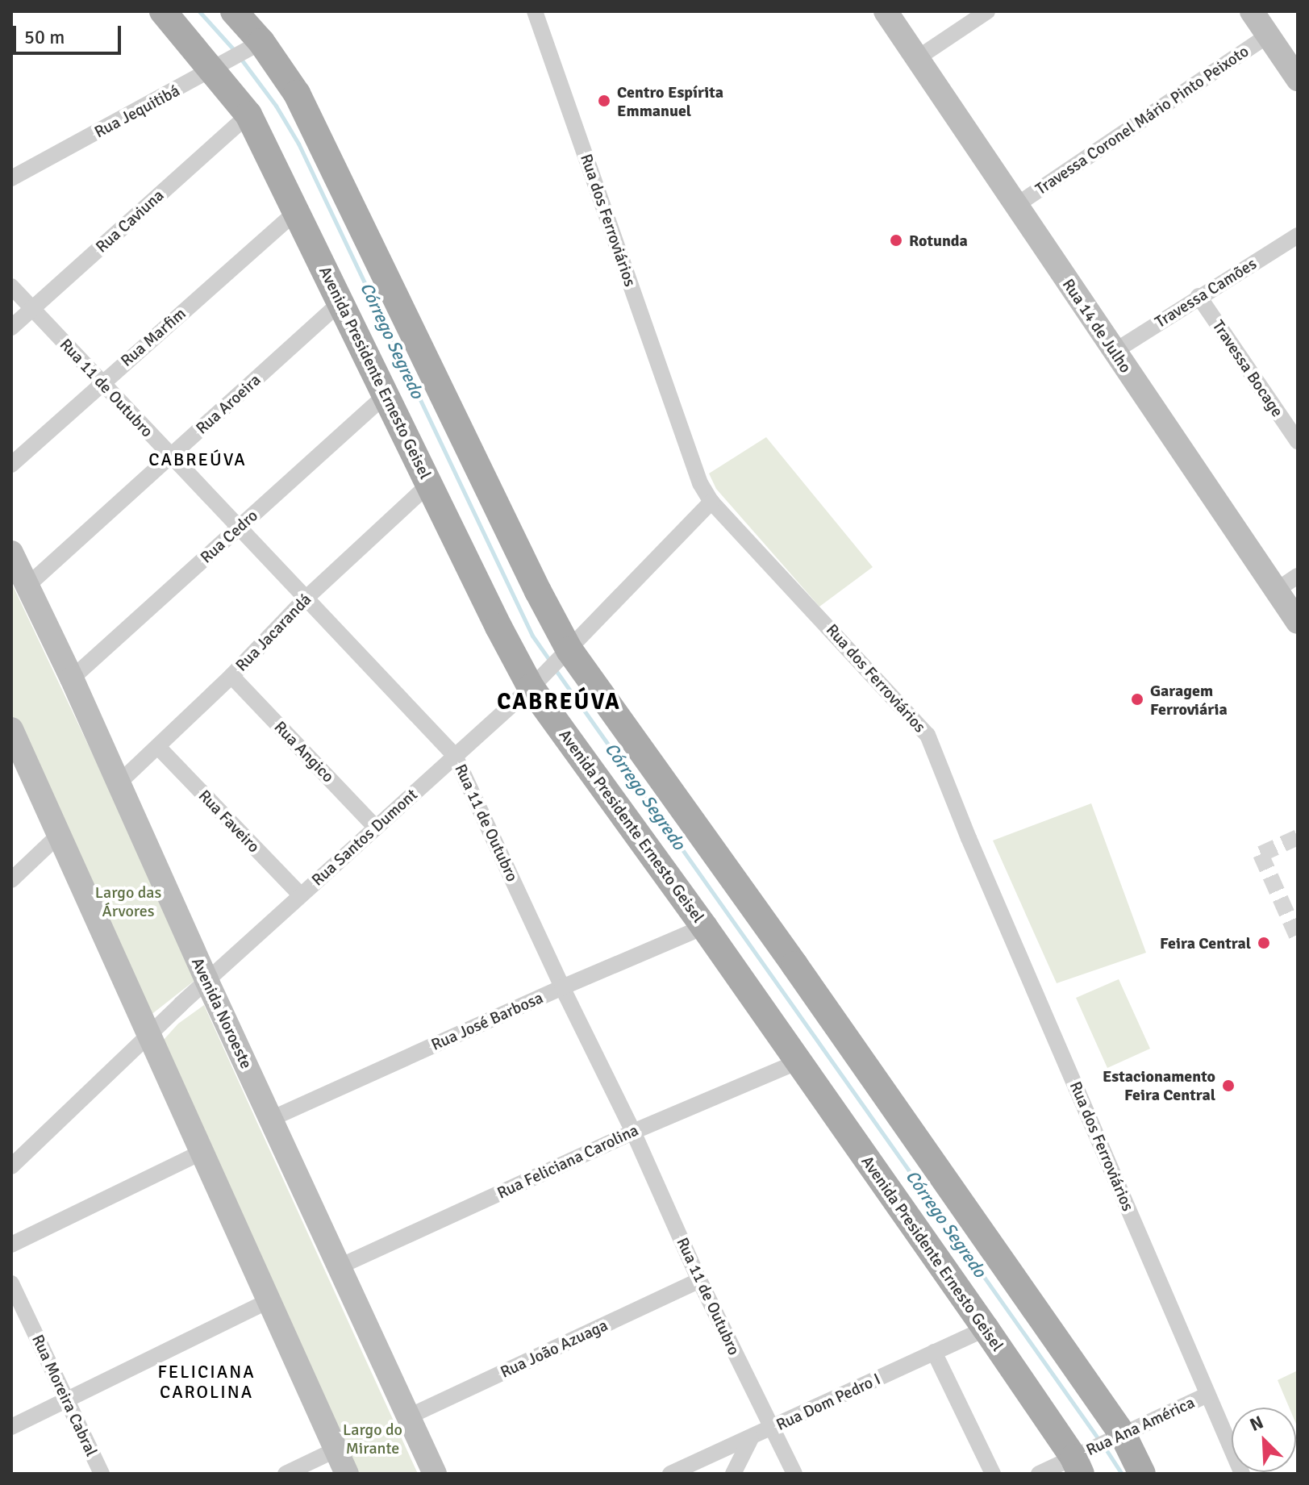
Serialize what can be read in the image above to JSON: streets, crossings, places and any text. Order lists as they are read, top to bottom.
{
  "streets": {
    "main road": ["Rua 14 de Julho", "Avenida Presidente Ernesto Geisel", "Avenida Noroeste"],
    "street": [
      "Rua Jequitibá",
      "Travessa Coronel Mário Pinto Peixoto",
      "Rua dos Ferroviários",
      "Rua Caviuna",
      "Travessa Camões",
      "Rua Marfim",
      "Travessa Bocage",
      "Rua 11 de Outubro",
      "Rua Aroeira",
      "Rua Cedro",
      "Rua Jacarandá",
      "Rua Angico",
      "Rua Faveiro",
      "Rua Santos Dumont",
      "Rua José Barbosa",
      "Rua Feliciana Carolina",
      "Rua João Azuaga",
      "Rua Moreira Cabral",
      "Rua Dom Pedro I",
      "Rua Ana América"
    ]
  },
  "crossings": [
    ["Rua Jequitibá", "Avenida Presidente Ernesto Geisel"],
    ["Travessa Coronel Mário Pinto Peixoto", "Rua 14 de Julho"],
    ["Rua dos Ferroviários", "Rua Santos Dumont"],
    ["Rua dos Ferroviários", "Rua Ana América"],
    ["Rua Caviuna", "Avenida Presidente Ernesto Geisel"],
    ["Rua Caviuna", "Rua 11 de Outubro"],
    ["Travessa Camões", "Rua 14 de Julho"],
    ["Travessa Camões", "Travessa Bocage"],
    ["Rua Marfim", "Avenida Presidente Ernesto Geisel"],
    ["Rua Marfim", "Rua 11 de Outubro"],
    ["Avenida Presidente Ernesto Geisel", "Rua Aroeira"],
    ["Avenida Presidente Ernesto Geisel", "Rua Cedro"],
    ["Avenida Presidente Ernesto Geisel", "Rua Jacarandá"],
    ["Avenida Presidente Ernesto Geisel", "Rua Santos Dumont"],
    ["Avenida Presidente Ernesto Geisel", "Rua José Barbosa"],
    ["Avenida Presidente Ernesto Geisel", "Rua Feliciana Carolina"],
    ["Avenida Presidente Ernesto Geisel", "Rua Dom Pedro I"],
    ["Avenida Presidente Ernesto Geisel", "Rua Ana América"],
    ["Rua 11 de Outubro", "Rua Aroeira"],
    ["Rua 11 de Outubro", "Rua Cedro"],
    ["Rua 11 de Outubro", "Rua Jacarandá"],
    ["Rua 11 de Outubro", "Rua Santos Dumont"],
    ["Rua 11 de Outubro", "Rua José Barbosa"],
    ["Rua 11 de Outubro", "Rua Feliciana Carolina"],
    ["Rua 11 de Outubro", "Rua João Azuaga"],
    ["Rua 11 de Outubro", "Rua Dom Pedro I"],
    ["Rua Aroeira", "Avenida Noroeste"],
    ["Rua Cedro", "Avenida Noroeste"],
    ["Rua Jacarandá", "Rua Angico"],
    ["Rua Jacarandá", "Rua Faveiro"],
    ["Rua Jacarandá", "Avenida Noroeste"],
    ["Rua Angico", "Rua Santos Dumont"],
    ["Rua Faveiro", "Rua Santos Dumont"],
    ["Rua Santos Dumont", "Avenida Noroeste"],
    ["Avenida Noroeste", "Rua José Barbosa"],
    ["Avenida Noroeste", "Rua Feliciana Carolina"],
    ["Avenida Noroeste", "Rua João Azuaga"]
  ],
  "districts": ["CABREÚVA", "CABREÚVA", "FELICIANA CAROLINA"],
  "water": ["Córrego Segredo"],
  "parks": ["Largo das Árvores", "Largo do Mirante"],
  "places": [
    "Centro Espírita Emmanuel",
    "Rotunda",
    "Garagem Ferroviária",
    "Feira Central",
    "Estacionamento Feira Central"
  ],
  "scale_bar": "50 m",
  "north": "top left"
}
